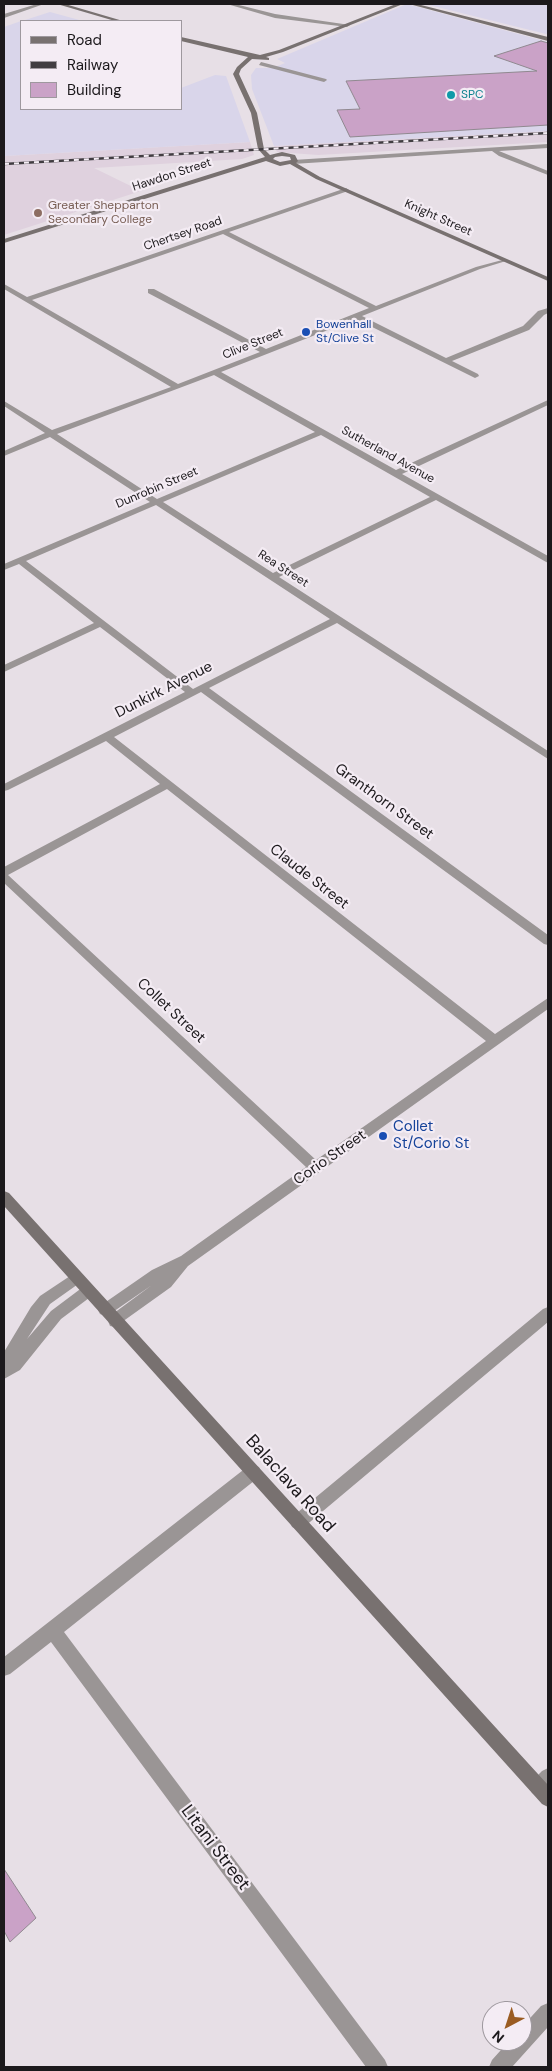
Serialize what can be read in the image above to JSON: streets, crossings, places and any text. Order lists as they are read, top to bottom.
{
  "streets": {
    "street": [
      "Hawdon Street",
      "Knight Street",
      "Chertsey Road",
      "Clive Street",
      "Sutherland Avenue",
      "Dunrobin Street",
      "Rea Street",
      "Dunkirk Avenue",
      "Granthorn Street",
      "Claude Street",
      "Collet Street",
      "Corio Street",
      "Balaclava Road",
      "Litani Street"
    ]
  },
  "crossings": [
    ["Hawdon Street", "Knight Street"],
    ["Knight Street", "Chertsey Road"],
    ["Knight Street", "Clive Street"],
    ["Clive Street", "Sutherland Avenue"],
    ["Clive Street", "Rea Street"],
    ["Sutherland Avenue", "Dunrobin Street"],
    ["Dunrobin Street", "Rea Street"],
    ["Dunrobin Street", "Granthorn Street"],
    ["Rea Street", "Dunkirk Avenue"],
    ["Dunkirk Avenue", "Granthorn Street"],
    ["Dunkirk Avenue", "Claude Street"],
    ["Claude Street", "Corio Street"],
    ["Collet Street", "Corio Street"],
    ["Corio Street", "Balaclava Road"]
  ],
  "places": [
    "SPC",
    "Greater Shepparton Secondary College",
    "Bowenhall St/Clive St",
    "Collet St/Corio St"
  ],
  "legend": ["Road", "Railway", "Building"],
  "north": "bottom left"
}
